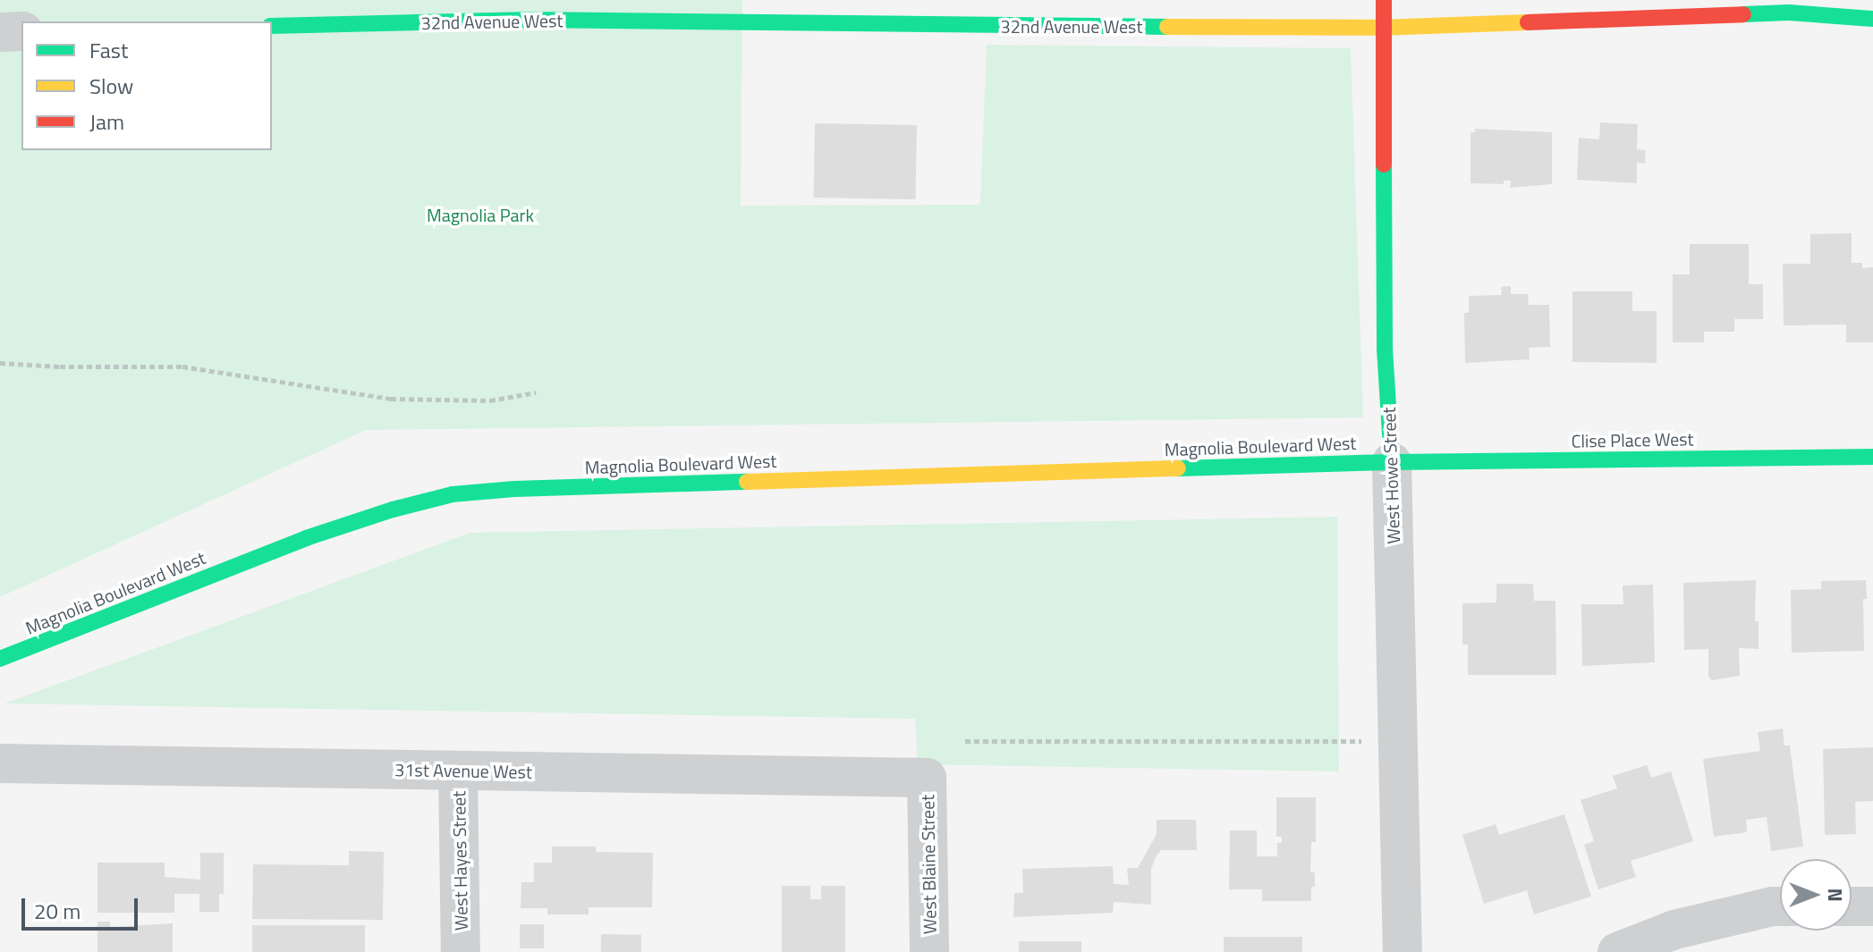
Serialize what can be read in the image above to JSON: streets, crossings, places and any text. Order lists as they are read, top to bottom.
{
  "streets": {
    "street": [
      "32nd Avenue West",
      "Clise Place West",
      "Magnolia Boulevard West",
      "West Howe Street",
      "31st Avenue West",
      "West Hayes Street",
      "West Blaine Street"
    ]
  },
  "crossings": [
    ["Clise Place West", "Magnolia Boulevard West"],
    ["Clise Place West", "West Howe Street"],
    ["Magnolia Boulevard West", "West Howe Street"],
    ["31st Avenue West", "West Hayes Street"],
    ["31st Avenue West", "West Blaine Street"]
  ],
  "parks": ["Magnolia Park"],
  "legend": ["Fast", "Slow", "Jam"],
  "scale_bar": "20 m",
  "north": "right"
}
